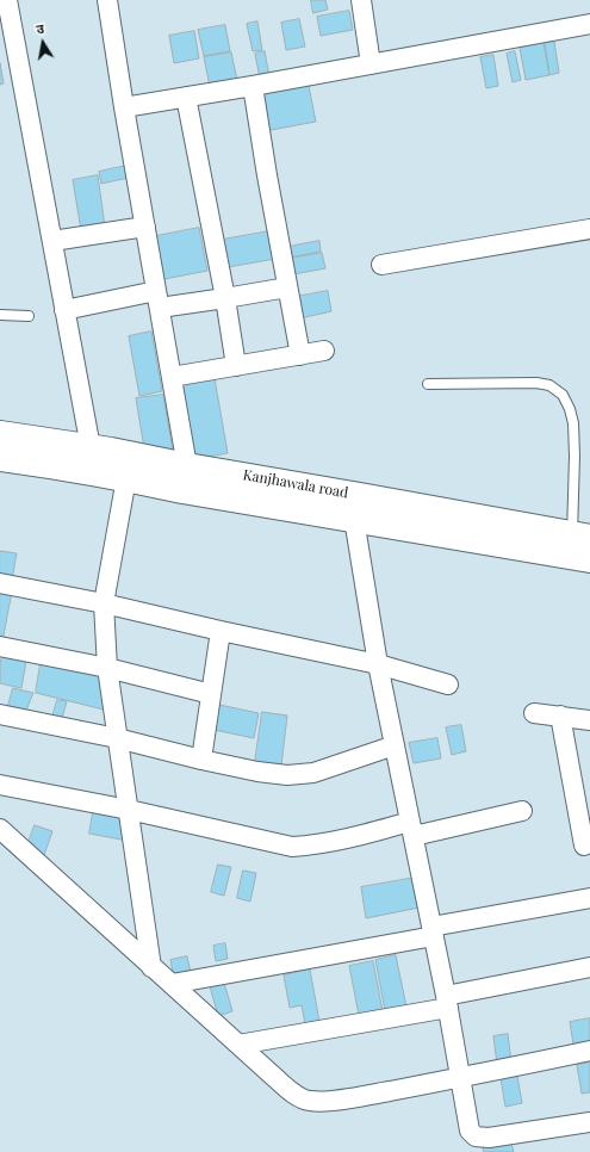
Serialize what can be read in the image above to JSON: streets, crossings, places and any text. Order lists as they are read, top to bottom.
{
  "streets": {
    "main road": ["Kanjhawala road"]
  },
  "north": "top"
}
